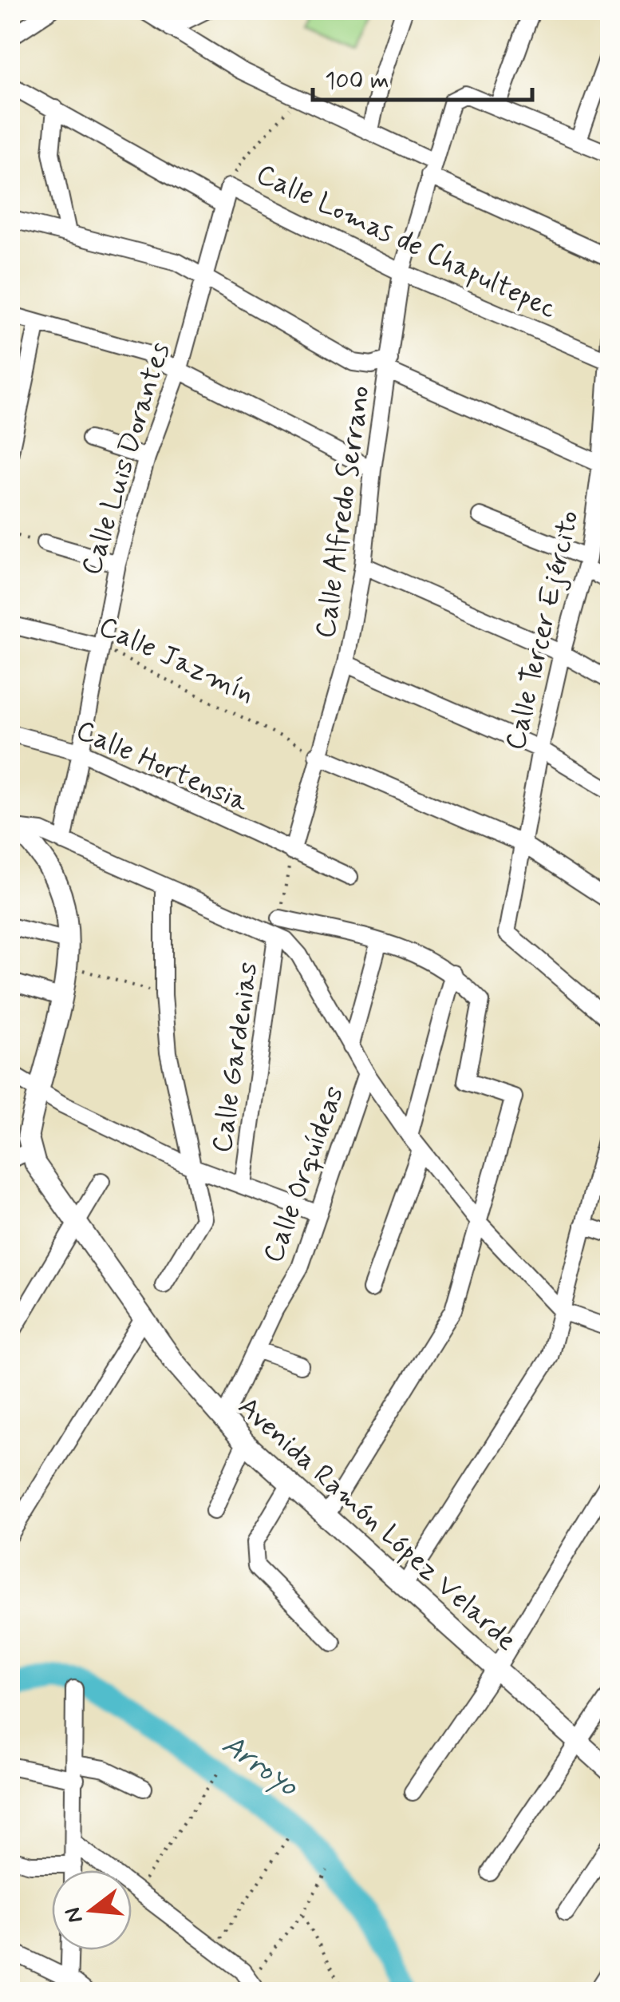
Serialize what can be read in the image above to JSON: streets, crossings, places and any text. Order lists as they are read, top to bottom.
{
  "streets": {
    "main road": ["Avenida Ramón López Velarde"],
    "street": [
      "Calle Lomas de Chapultepec",
      "Calle Luis Dorantes",
      "Calle Alfredo Serrano",
      "Calle Tercer Ejército",
      "Calle Jazmín",
      "Calle Hortensia",
      "Calle Gardenias",
      "Calle Orquídeas"
    ]
  },
  "crossings": [
    ["Calle Lomas de Chapultepec", "Calle Luis Dorantes"],
    ["Calle Lomas de Chapultepec", "Calle Alfredo Serrano"],
    ["Calle Lomas de Chapultepec", "Calle Tercer Ejército"],
    ["Calle Luis Dorantes", "Calle Jazmín"],
    ["Calle Luis Dorantes", "Calle Hortensia"],
    ["Calle Alfredo Serrano", "Calle Jazmín"],
    ["Calle Alfredo Serrano", "Calle Hortensia"],
    ["Calle Orquídeas", "Avenida Ramón López Velarde"]
  ],
  "water": ["Arroyo"],
  "scale_bar": "100 m",
  "north": "left"
}
